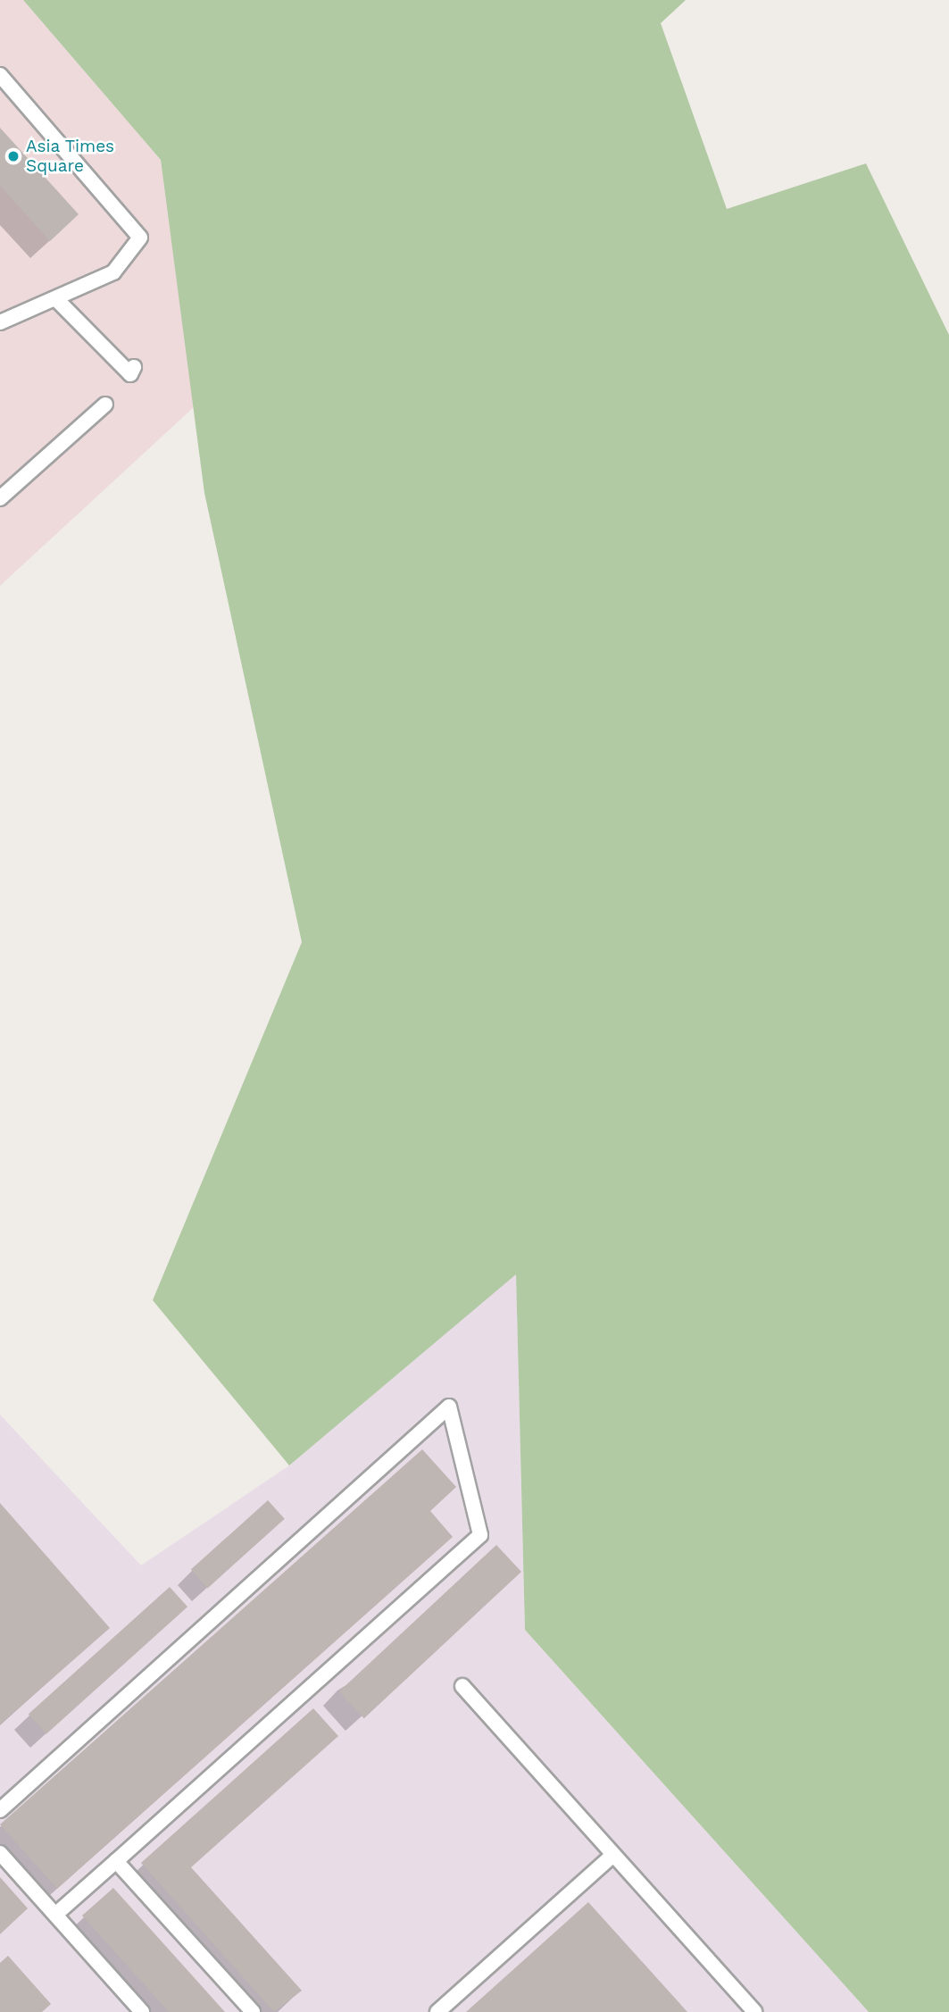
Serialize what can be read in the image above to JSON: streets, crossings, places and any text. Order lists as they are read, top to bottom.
{
  "places": ["Asia Times Square"]
}
